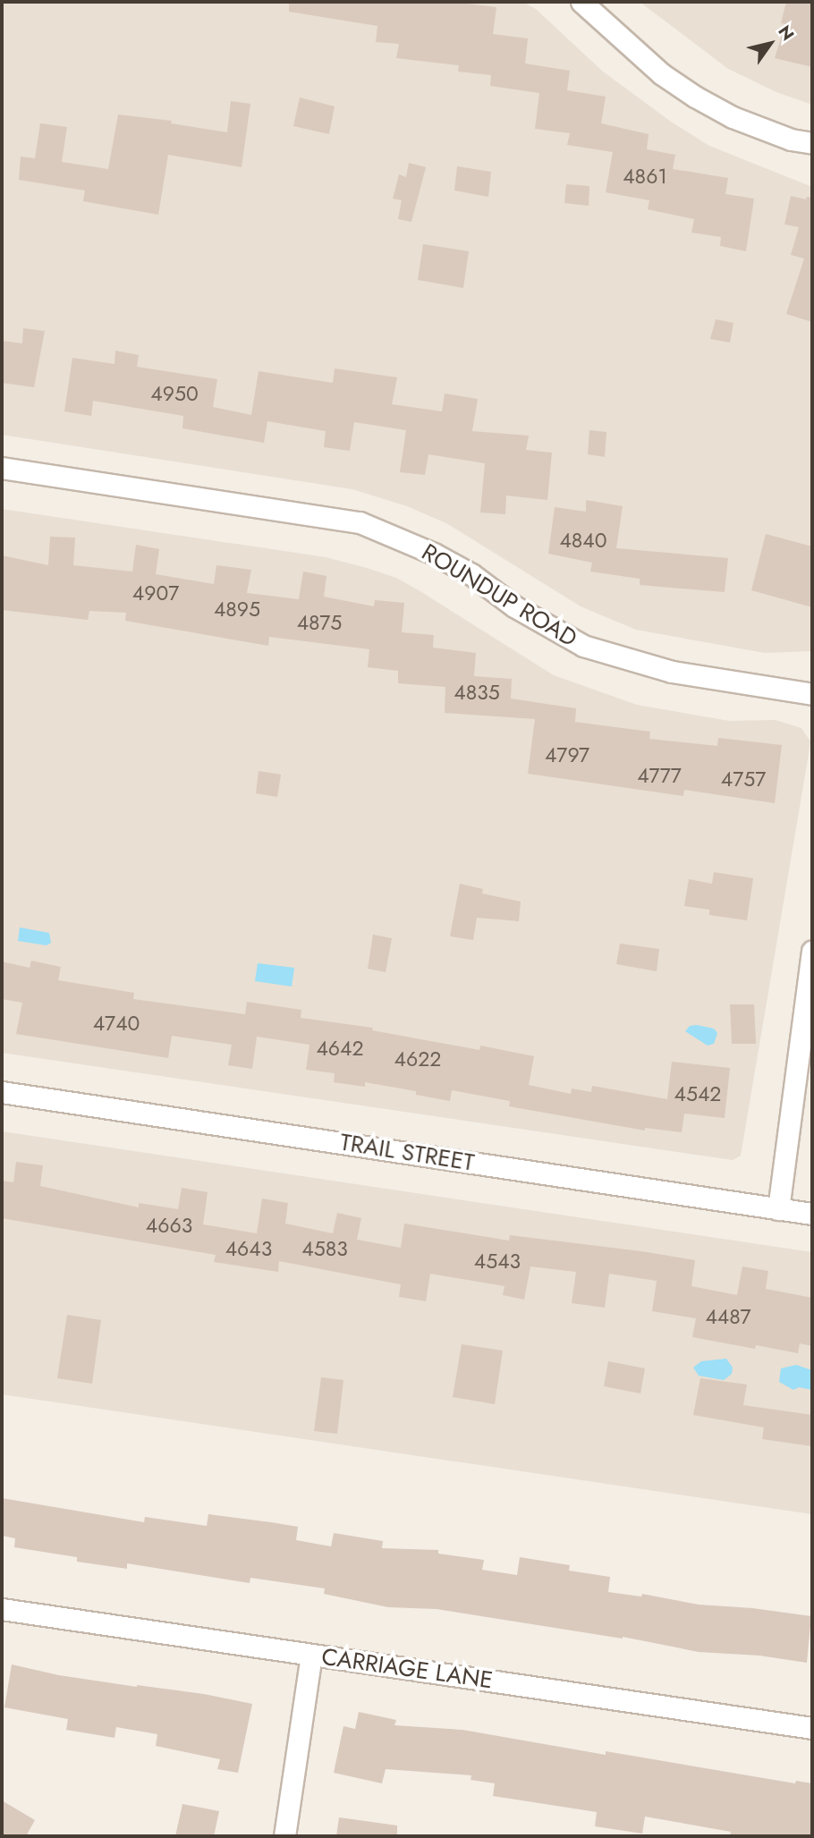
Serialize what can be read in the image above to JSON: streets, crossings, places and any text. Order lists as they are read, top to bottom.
{
  "streets": {
    "street": ["ROUNDUP ROAD", "TRAIL STREET", "CARRIAGE LANE"]
  },
  "house_numbers": [
    "4861",
    "4950",
    "4840",
    "4907",
    "4895",
    "4875",
    "4835",
    "4797",
    "4777",
    "4757",
    "4740",
    "4642",
    "4622",
    "4542",
    "4663",
    "4643",
    "4583",
    "4543",
    "4487"
  ],
  "north": "top right"
}
